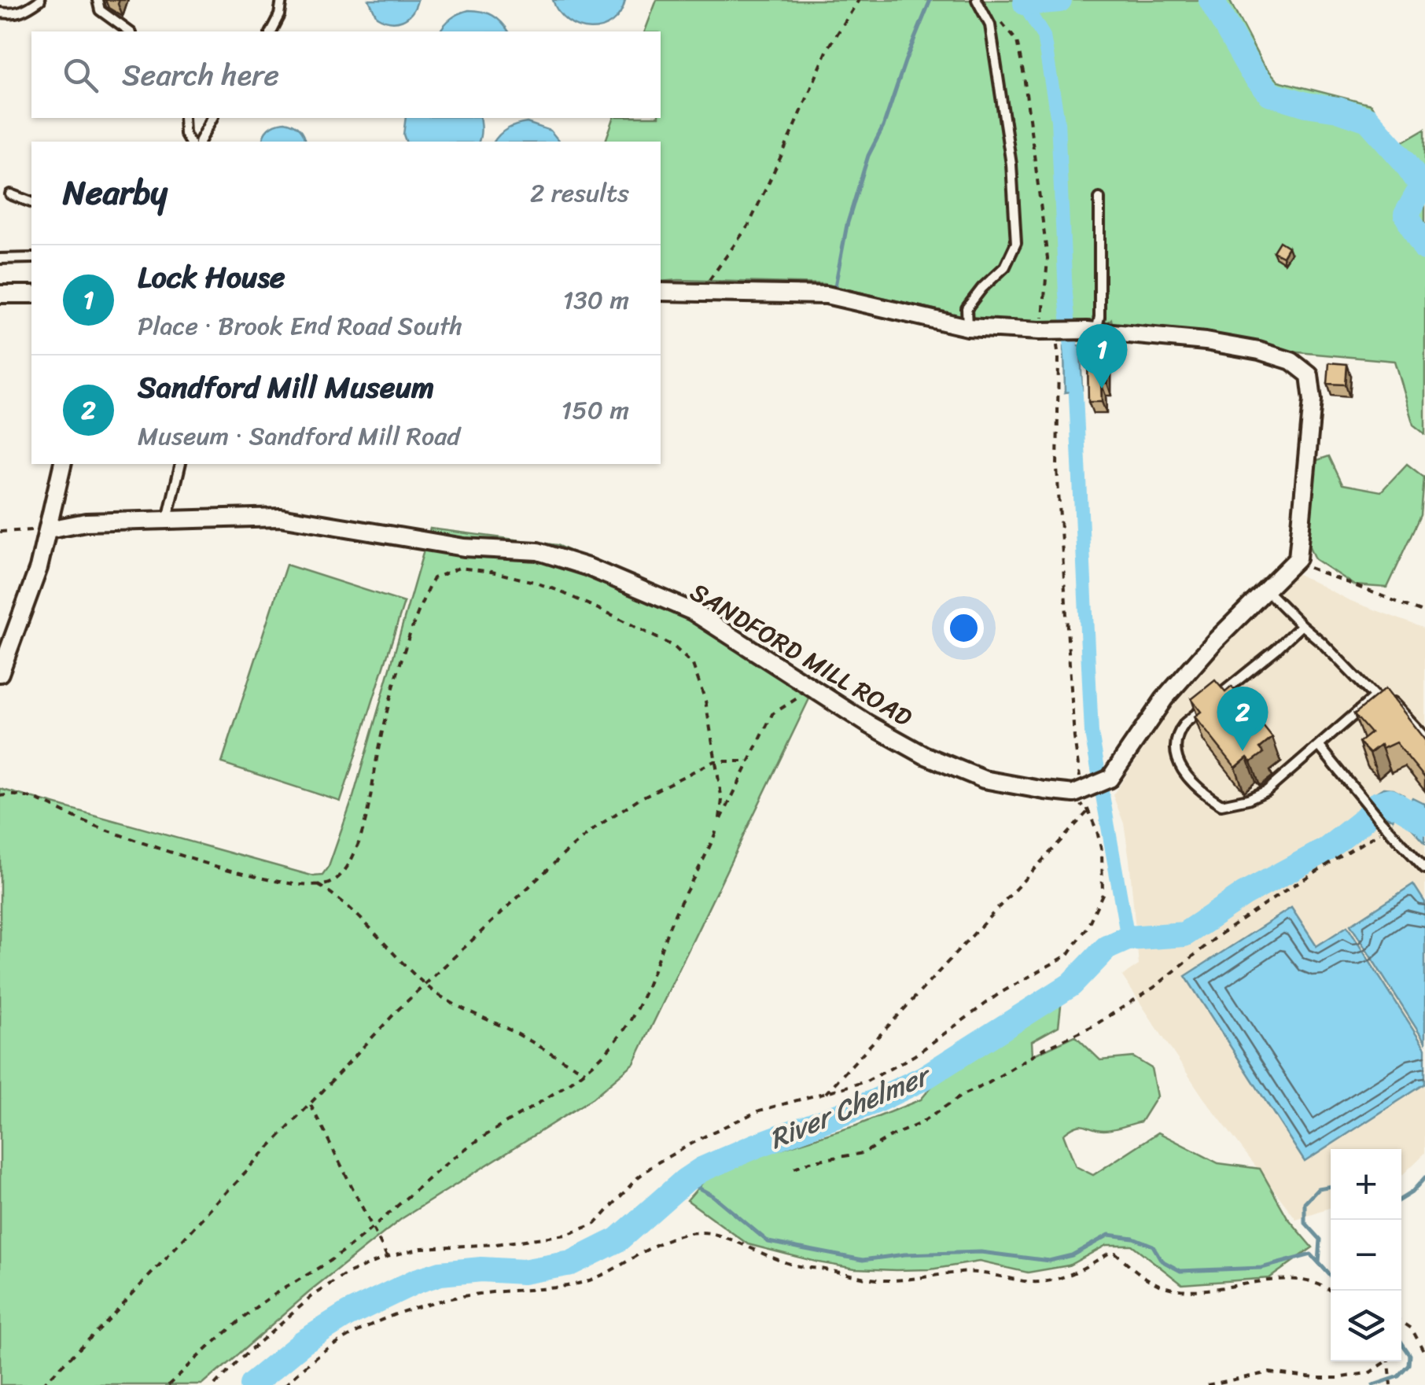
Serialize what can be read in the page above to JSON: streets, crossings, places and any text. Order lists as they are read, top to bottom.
{
  "streets": {
    "street": ["SANDFORD MILL ROAD"]
  },
  "water": ["River Chelmer"],
  "page": {
    "search": "Search here",
    "heading": ["Nearby", "2 results"],
    "list": [
      {
        "mark": "1",
        "name": "Lock House",
        "note": "Place · Brook End Road South",
        "value": "130 m"
      },
      {
        "mark": "2",
        "name": "Sandford Mill Museum",
        "note": "Museum · Sandford Mill Road",
        "value": "150 m"
      }
    ],
    "pins": ["1", "2"],
    "map_buttons": ["+", "−"]
  }
}
